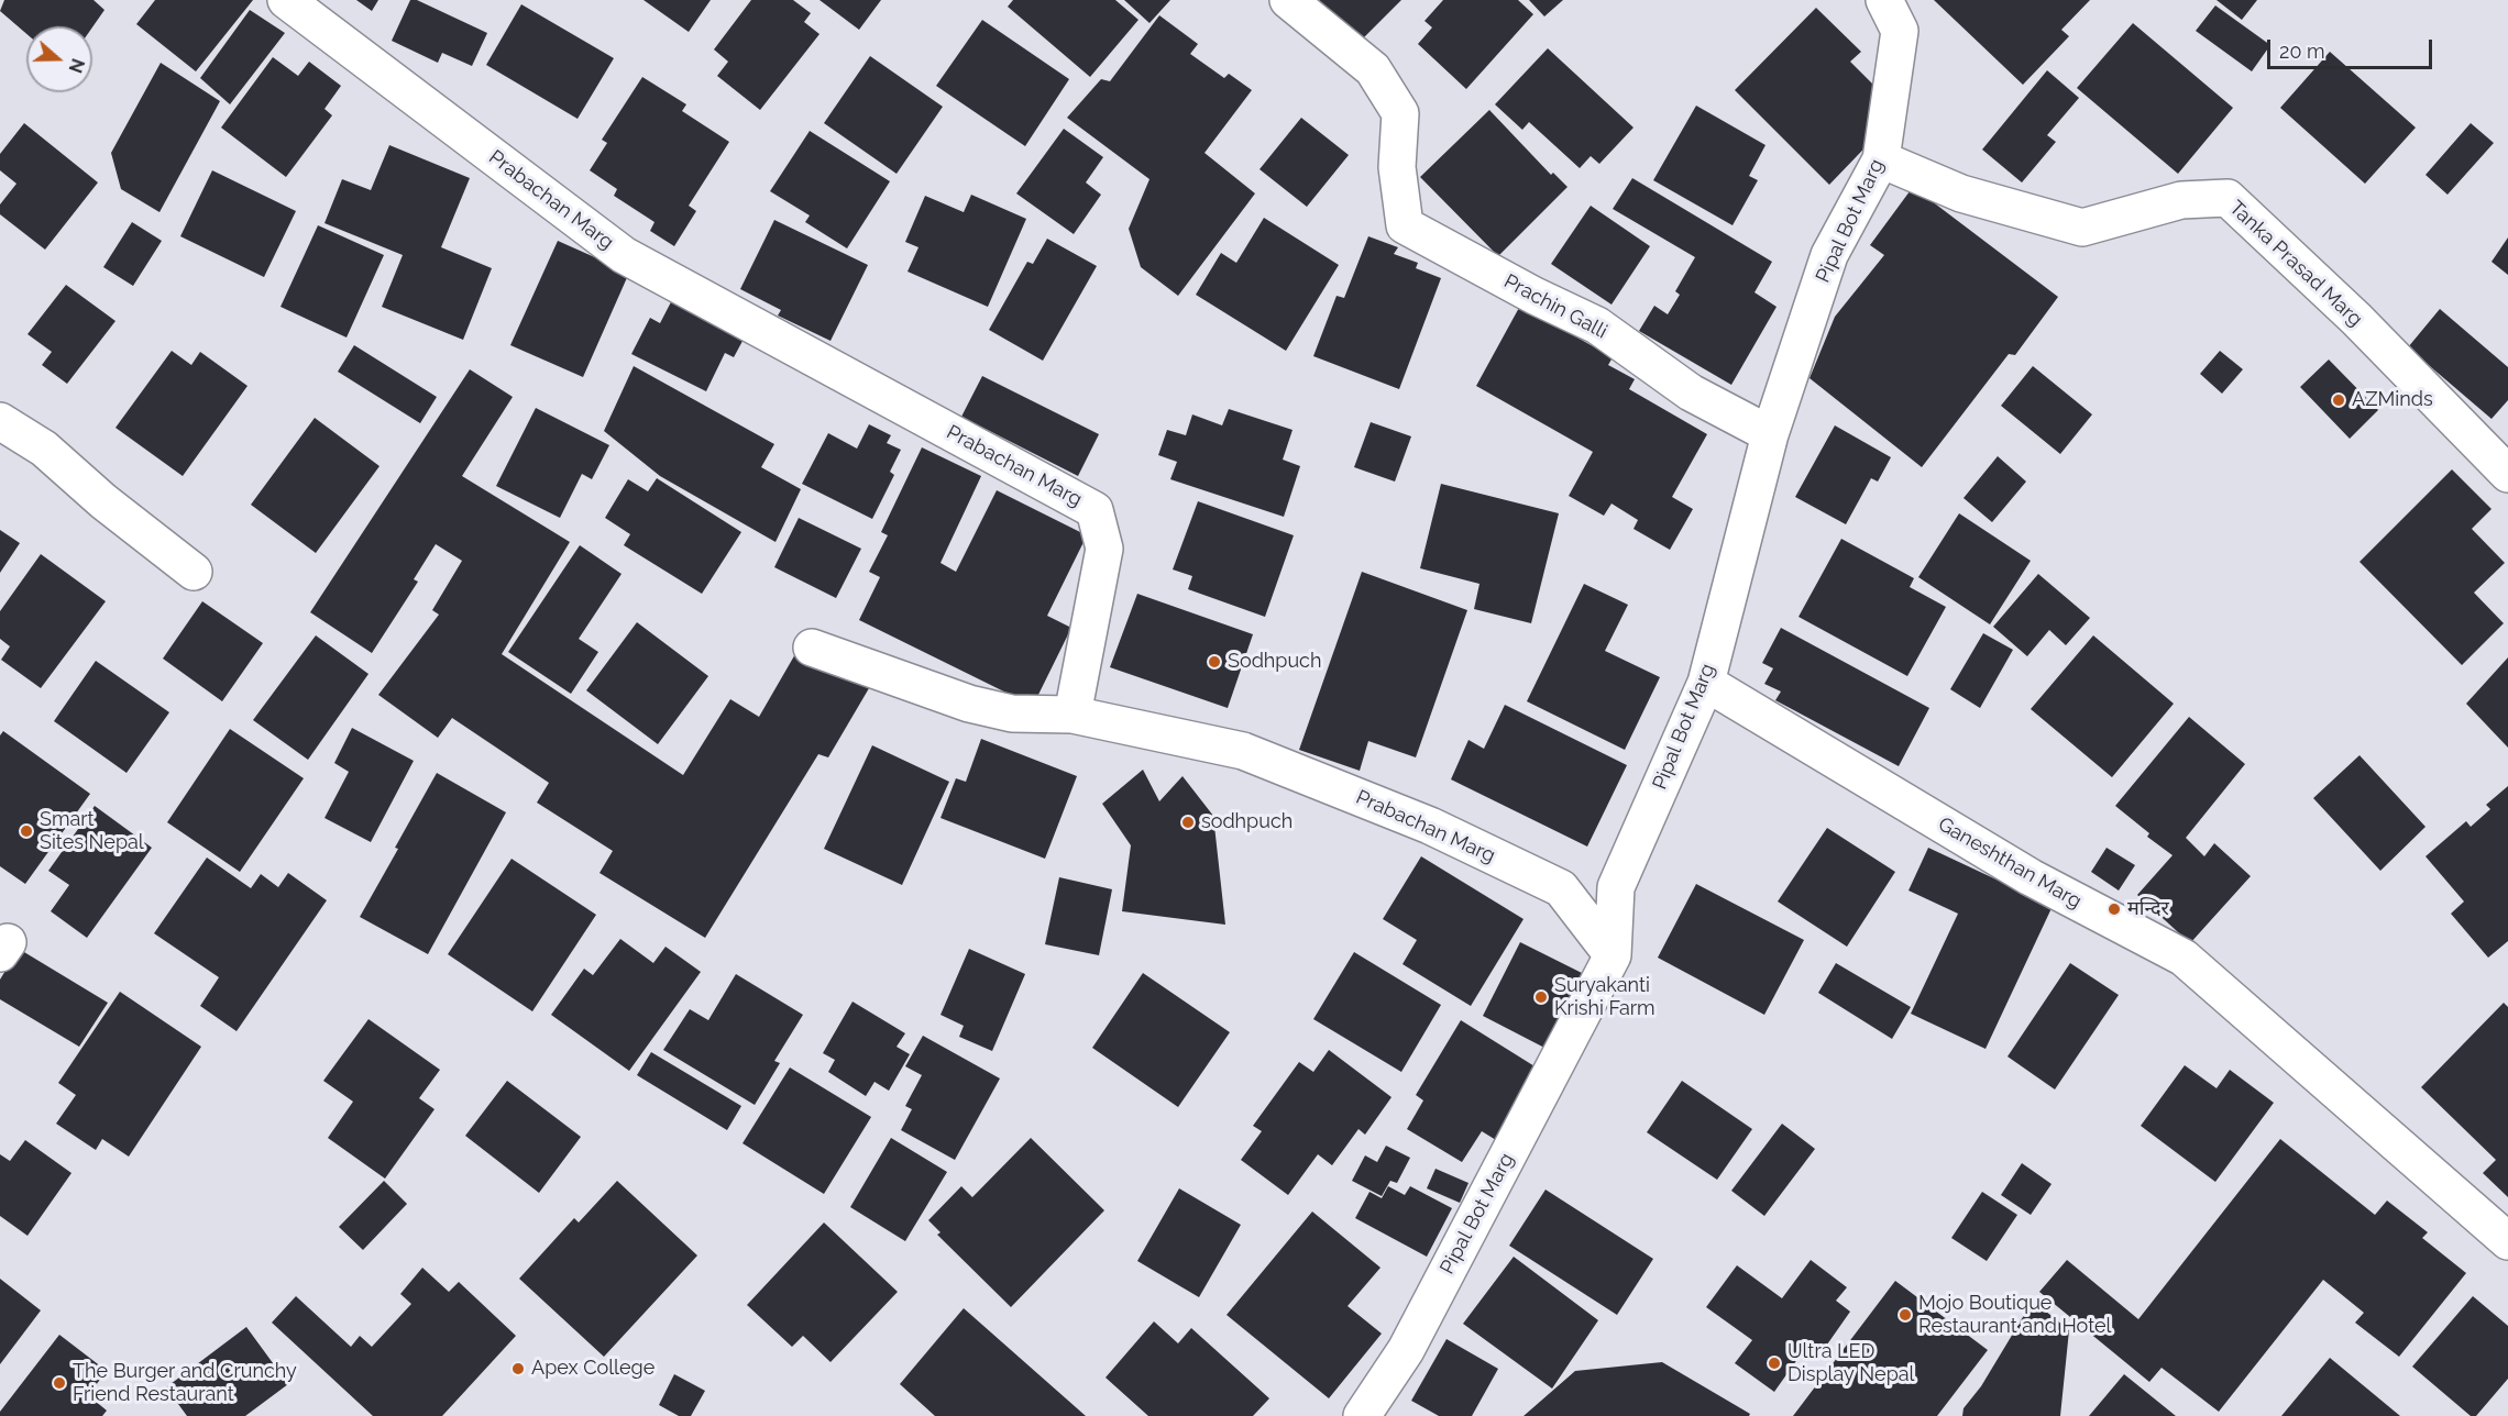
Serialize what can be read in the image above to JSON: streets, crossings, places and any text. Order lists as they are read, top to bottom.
{
  "streets": {
    "street": [
      "Prabachan Marg",
      "Pipal Bot Marg",
      "Tanka Prasad Marg",
      "Prachin Galli",
      "Ganeshthan Marg"
    ]
  },
  "crossings": [
    ["Prabachan Marg", "Pipal Bot Marg"],
    ["Pipal Bot Marg", "Tanka Prasad Marg"],
    ["Pipal Bot Marg", "Prachin Galli"],
    ["Pipal Bot Marg", "Ganeshthan Marg"]
  ],
  "places": [
    "AZMinds",
    "Sodhpuch",
    "sodhpuch",
    "Smart Sites Nepal",
    "मन्दिर",
    "Suryakanti Krishi Farm",
    "Mojo Boutique Restaurant and Hotel",
    "Ultra LED Display Nepal",
    "Apex College",
    "The Burger and Crunchy Friend Restaurant"
  ],
  "scale_bar": "20 m",
  "north": "right"
}
